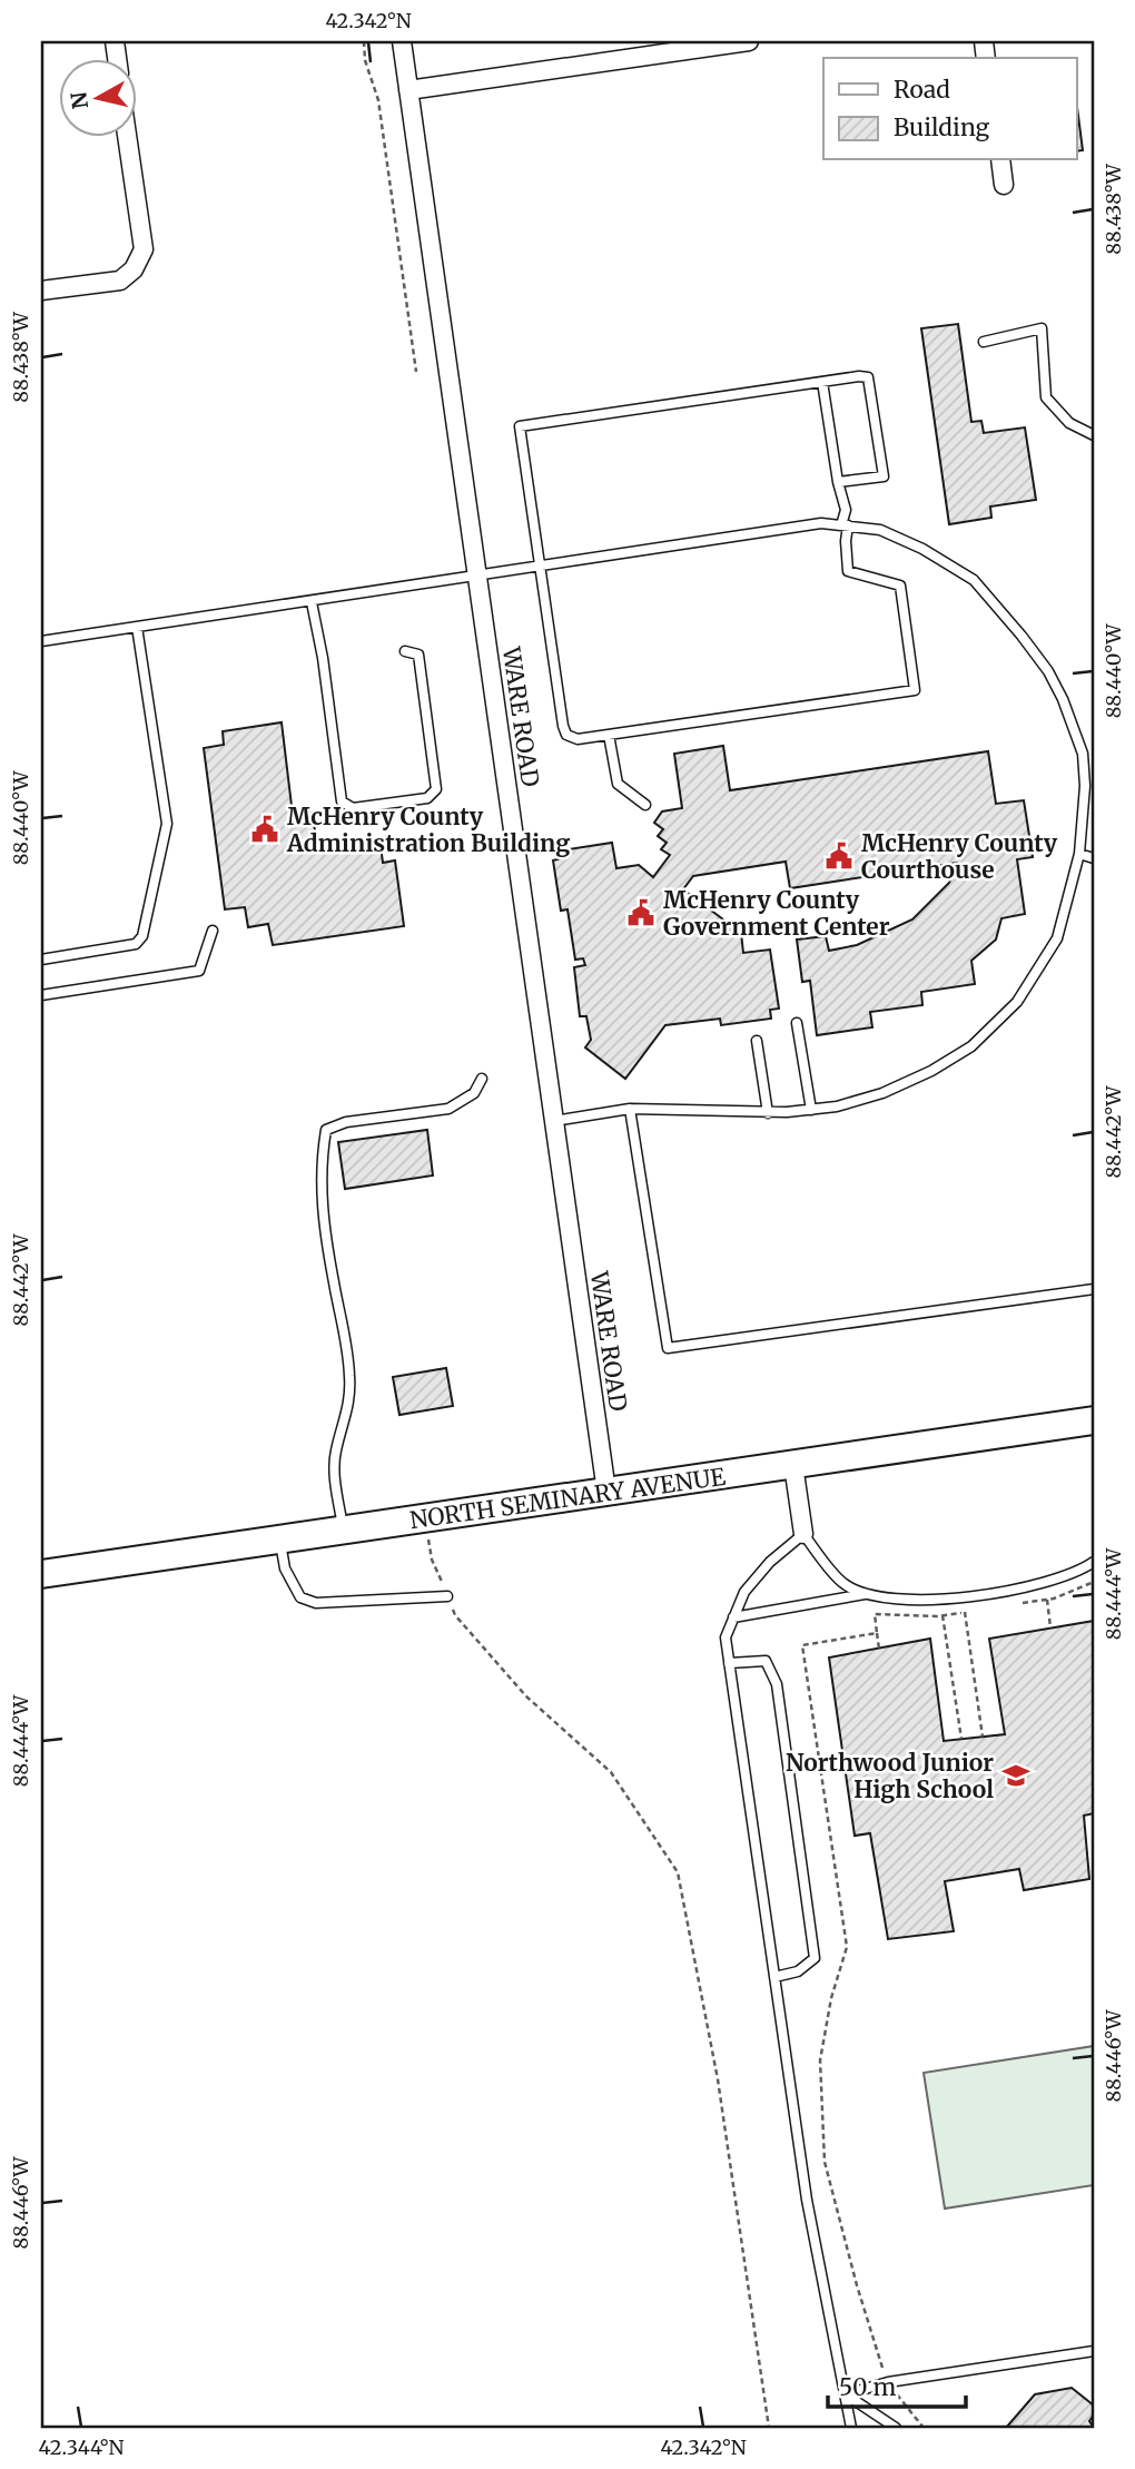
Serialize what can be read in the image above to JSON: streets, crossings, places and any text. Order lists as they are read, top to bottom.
{
  "streets": {
    "main road": ["NORTH SEMINARY AVENUE"],
    "street": ["WARE ROAD"]
  },
  "crossings": [
    ["WARE ROAD", "NORTH SEMINARY AVENUE"]
  ],
  "places": {
    "public building": ["McHenry County Administration Building", "McHenry County Courthouse", "McHenry County Government Center"],
    "school or university": ["Northwood Junior High School"]
  },
  "legend": ["Road", "Building"],
  "scale_bar": "50 m",
  "north": "left",
  "coordinates": [
    "42.342°N",
    "88.438°W",
    "88.440°W",
    "88.442°W",
    "88.444°W",
    "88.446°W",
    "42.344°N"
  ]
}
